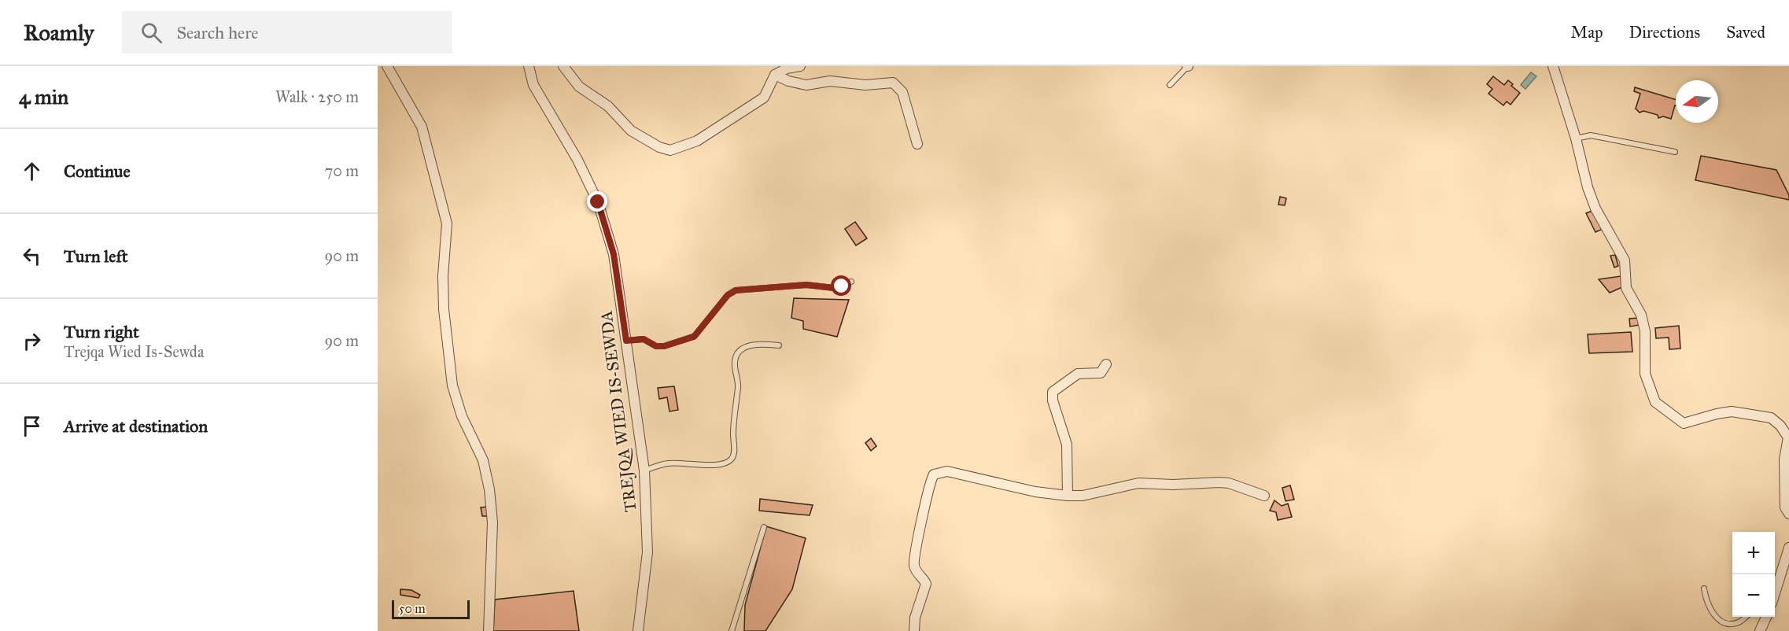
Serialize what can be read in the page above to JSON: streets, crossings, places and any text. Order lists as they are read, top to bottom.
{
  "streets": {
    "street": ["TREJQA WIED IS-SEWDA"]
  },
  "scale_bar": "50 m",
  "north": "left",
  "page": {
    "header": "Roamly",
    "search": "Search here",
    "nav": ["Map", "Directions", "Saved"],
    "heading": ["4 min", "Walk · 250 m"],
    "list": [
      ["Continue", "70 m"],
      ["Turn left", "90 m"],
      ["Turn right", "Trejqa Wied Is-Sewda", "90 m"],
      "Arrive at destination"
    ],
    "map_buttons": ["+", "−"],
    "scale": "50 m"
  }
}
